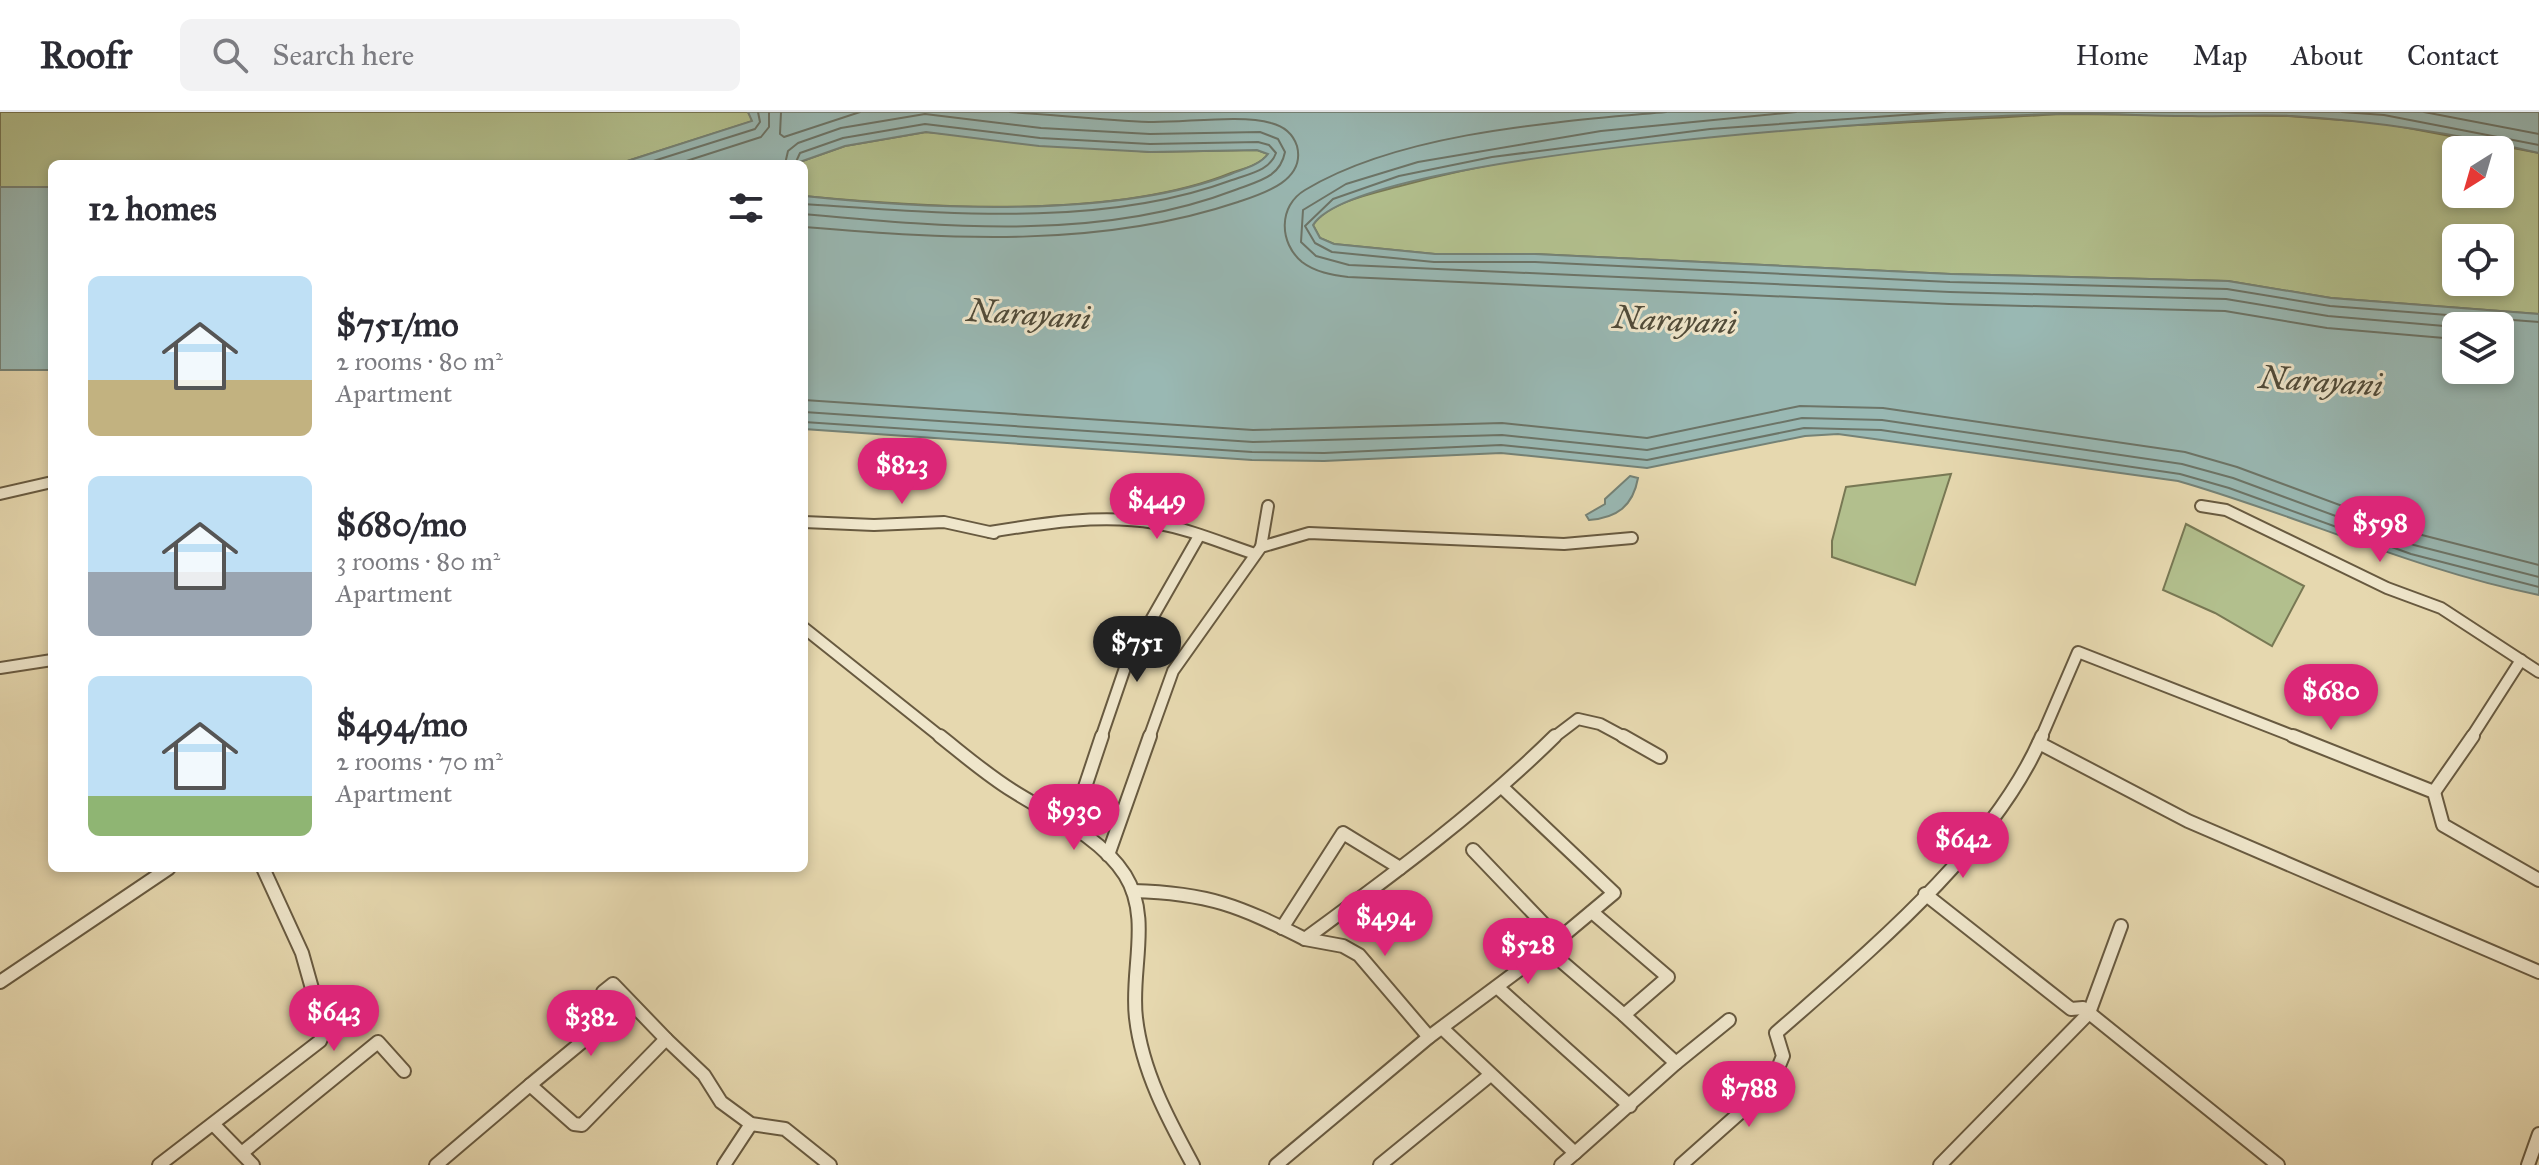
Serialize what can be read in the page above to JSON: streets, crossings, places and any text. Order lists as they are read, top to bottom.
{
  "water": ["Narayani"],
  "north": "bottom left",
  "page": {
    "header": "Roofr",
    "search": "Search here",
    "nav": [
      "Home",
      "Map",
      "About",
      "Contact"
    ],
    "heading": "12 homes",
    "list": [
      {
        "name": "$751/mo",
        "note": "2 rooms · 80 m² · Apartment"
      },
      {
        "name": "$680/mo",
        "note": "3 rooms · 80 m² · Apartment"
      },
      {
        "name": "$494/mo",
        "note": "2 rooms · 70 m² · Apartment"
      }
    ],
    "price": [
      "$823",
      "$449",
      "$598",
      "$751",
      "$680",
      "$930",
      "$642",
      "$494",
      "$528",
      "$643",
      "$382",
      "$788"
    ]
  }
}
